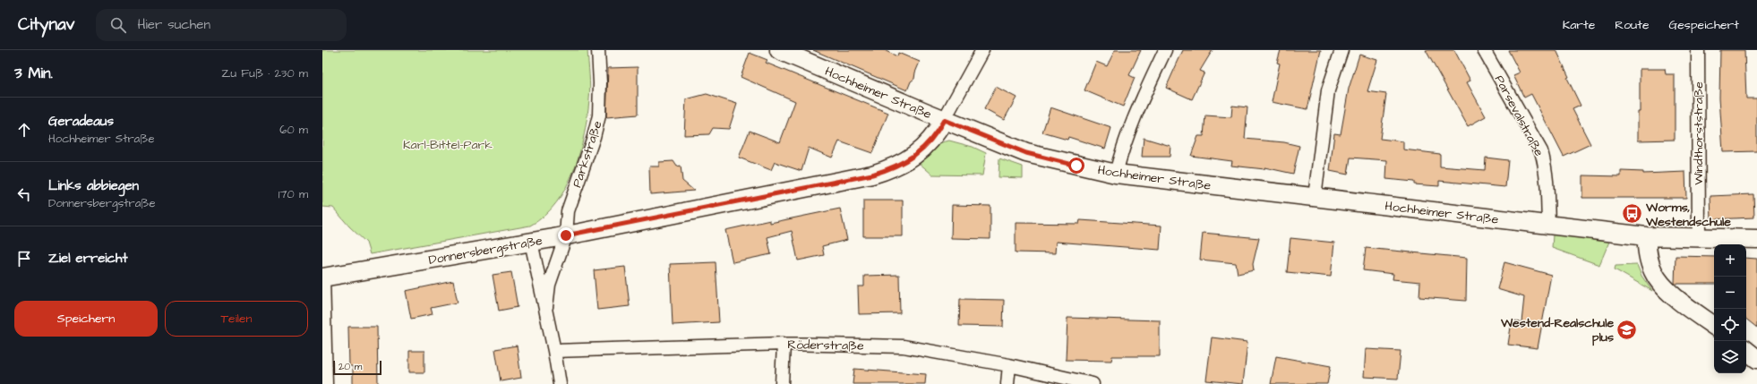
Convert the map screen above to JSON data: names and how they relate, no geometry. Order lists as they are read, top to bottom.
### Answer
{
  "streets": {
    "street": [
      "Hochheimer Straße",
      "Parsevalstraße",
      "Windthorststraße",
      "Parkstraße",
      "Donnersbergstraße",
      "Röderstraße"
    ]
  },
  "crossings": [
    ["Hochheimer Straße", "Parsevalstraße"],
    ["Hochheimer Straße", "Windthorststraße"],
    ["Hochheimer Straße", "Donnersbergstraße"],
    ["Parkstraße", "Donnersbergstraße"]
  ],
  "parks": ["Karl-Bittel-Park"],
  "places": {
    "bus stop": ["Worms, Westendschule"],
    "school or university": ["Westend-Realschule plus"]
  },
  "scale_bar": "20 m",
  "page": {
    "header": "Citynav",
    "search": "Hier suchen",
    "nav": ["Karte", "Route", "Gespeichert"],
    "heading": ["3 Min.", "Zu Fuß · 230 m"],
    "list": [
      ["Geradeaus", "Hochheimer Straße", "60 m"],
      ["Links abbiegen", "Donnersbergstraße", "170 m"],
      "Ziel erreicht"
    ],
    "map_buttons": ["+", "−"],
    "buttons": ["Speichern", "Teilen"],
    "scale": "20 m"
  }
}
